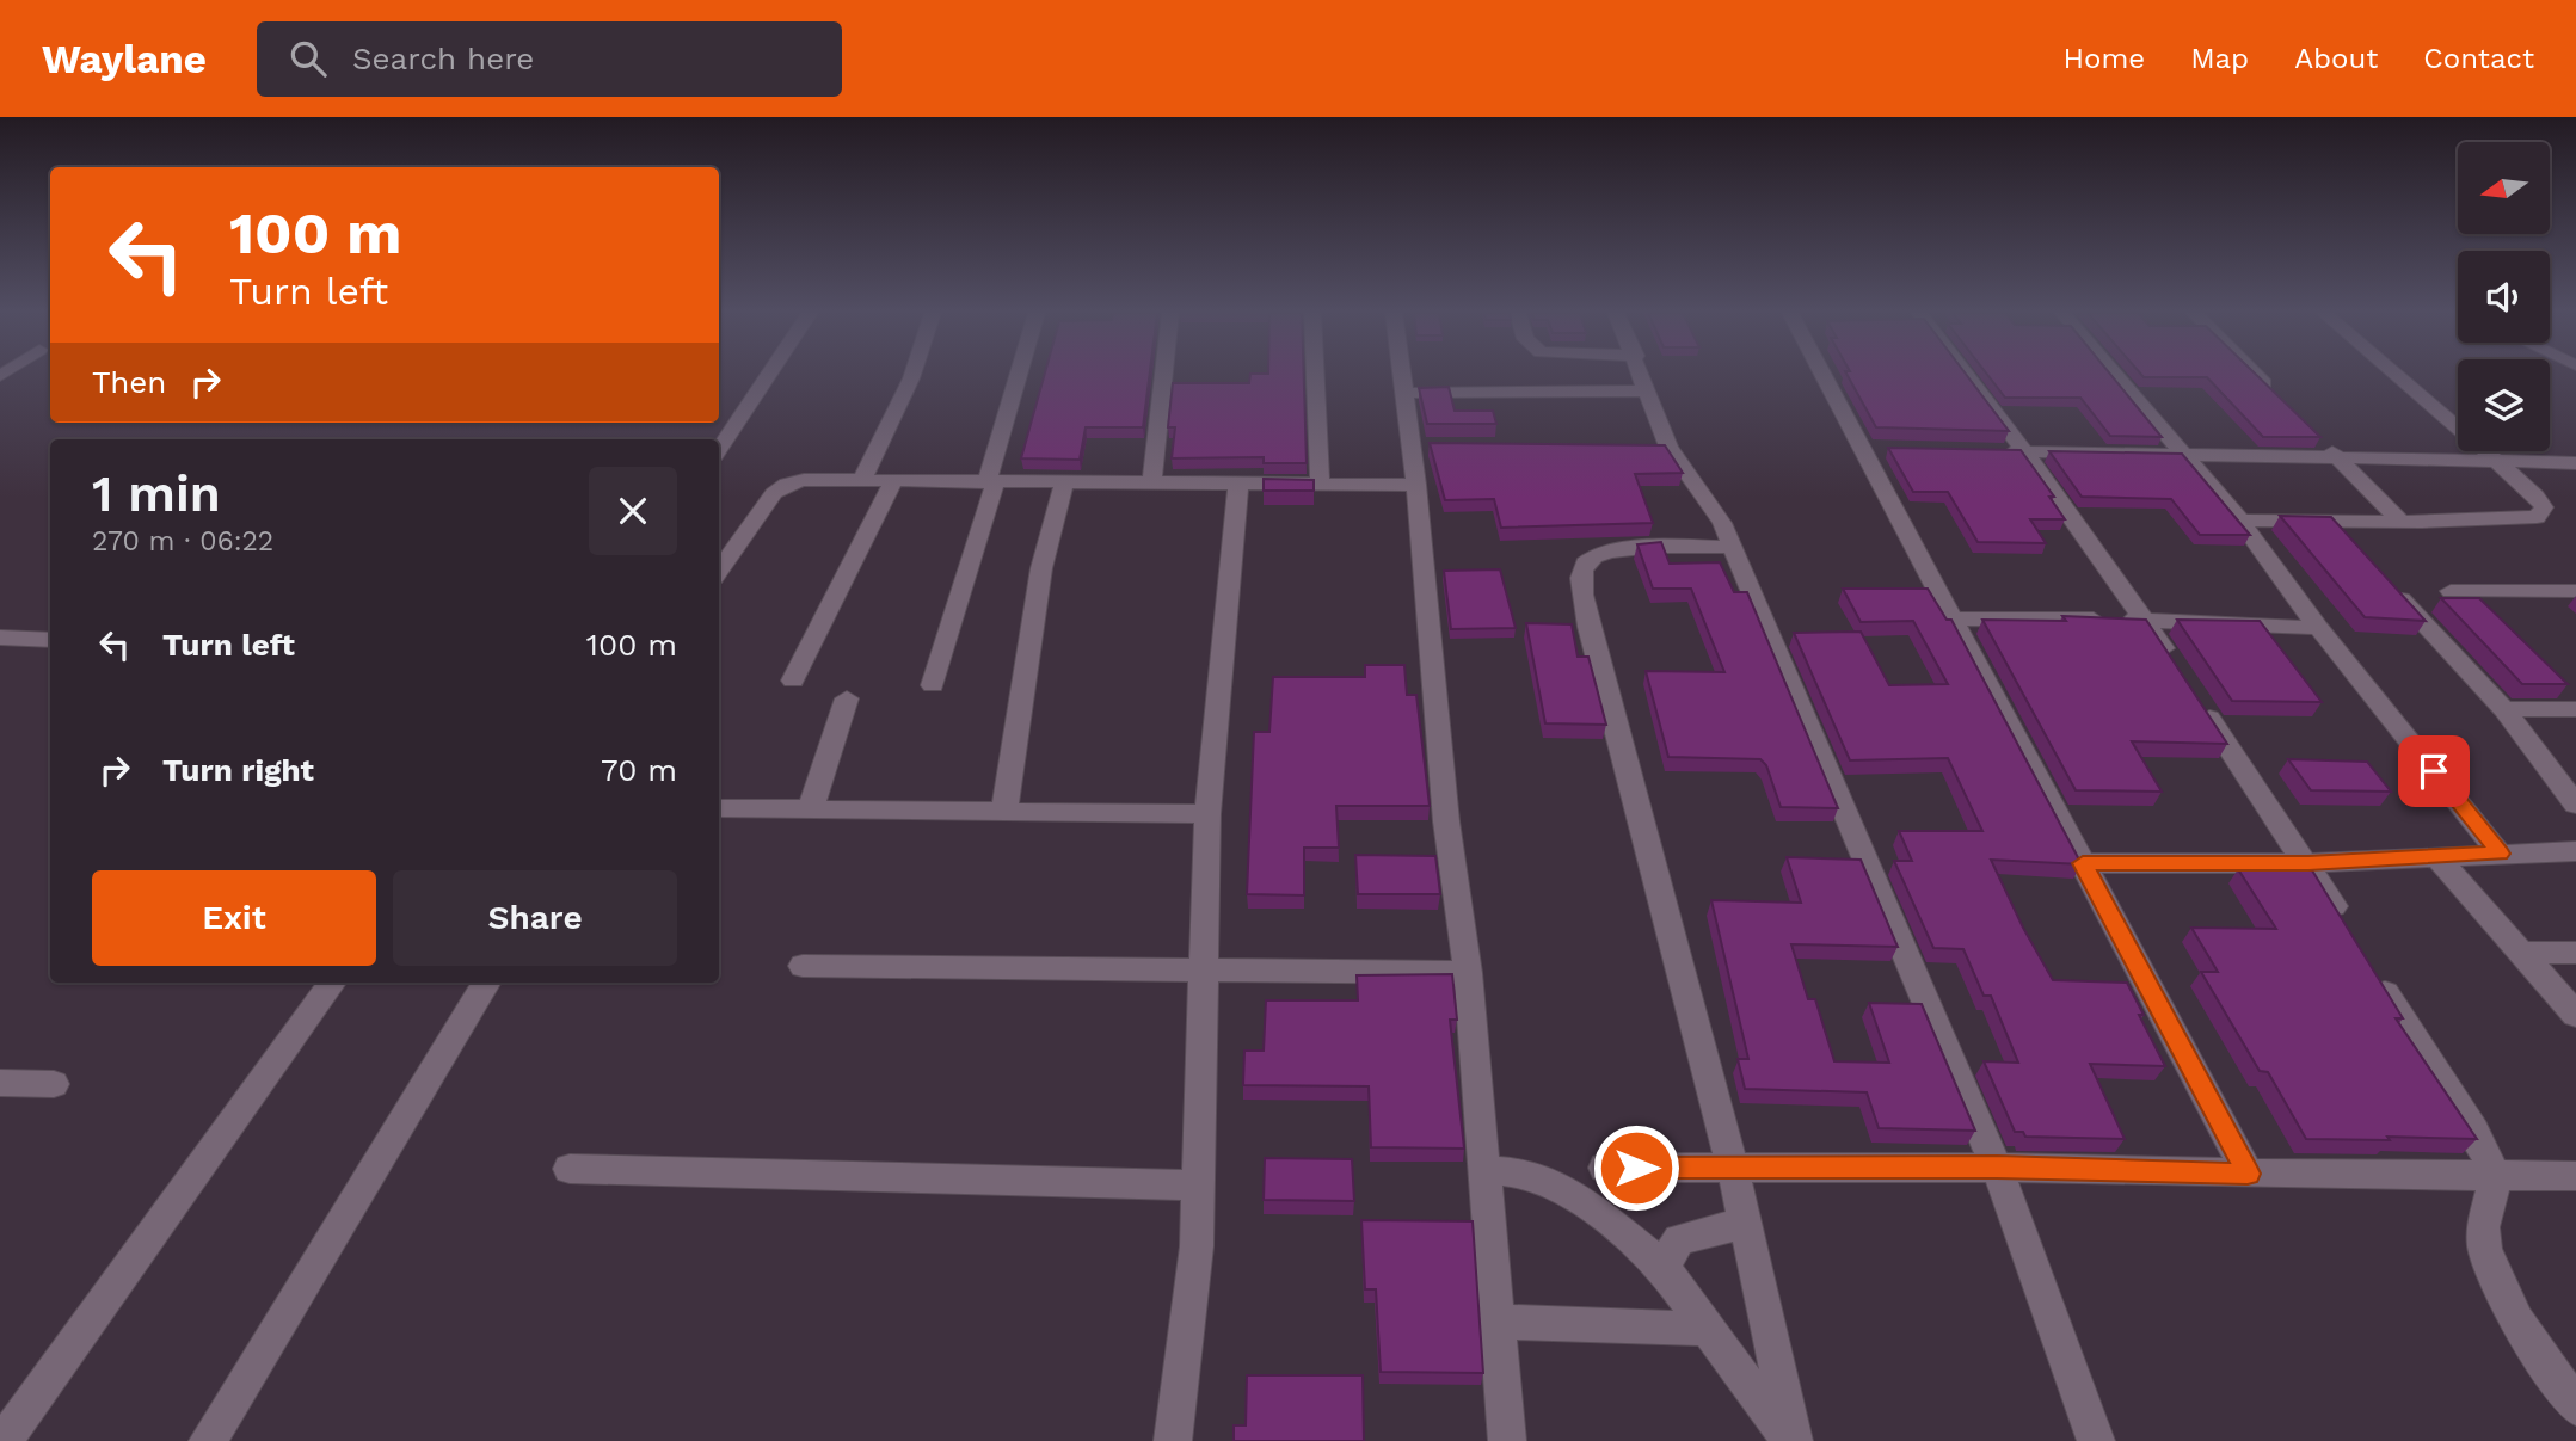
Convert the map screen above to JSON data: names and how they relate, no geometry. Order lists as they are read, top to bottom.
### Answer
{
  "north": "left",
  "page": {
    "header": "Waylane",
    "search": "Search here",
    "nav": [
      "Home",
      "Map",
      "About",
      "Contact"
    ],
    "turn": ["100 m", "Turn left"],
    "then": "Then",
    "heading": ["1 min", "270 m · 06:22"],
    "list": [
      {
        "name": "Turn left",
        "value": "100 m"
      },
      {
        "name": "Turn right",
        "value": "70 m"
      }
    ],
    "buttons": ["Exit", "Share"]
  }
}
